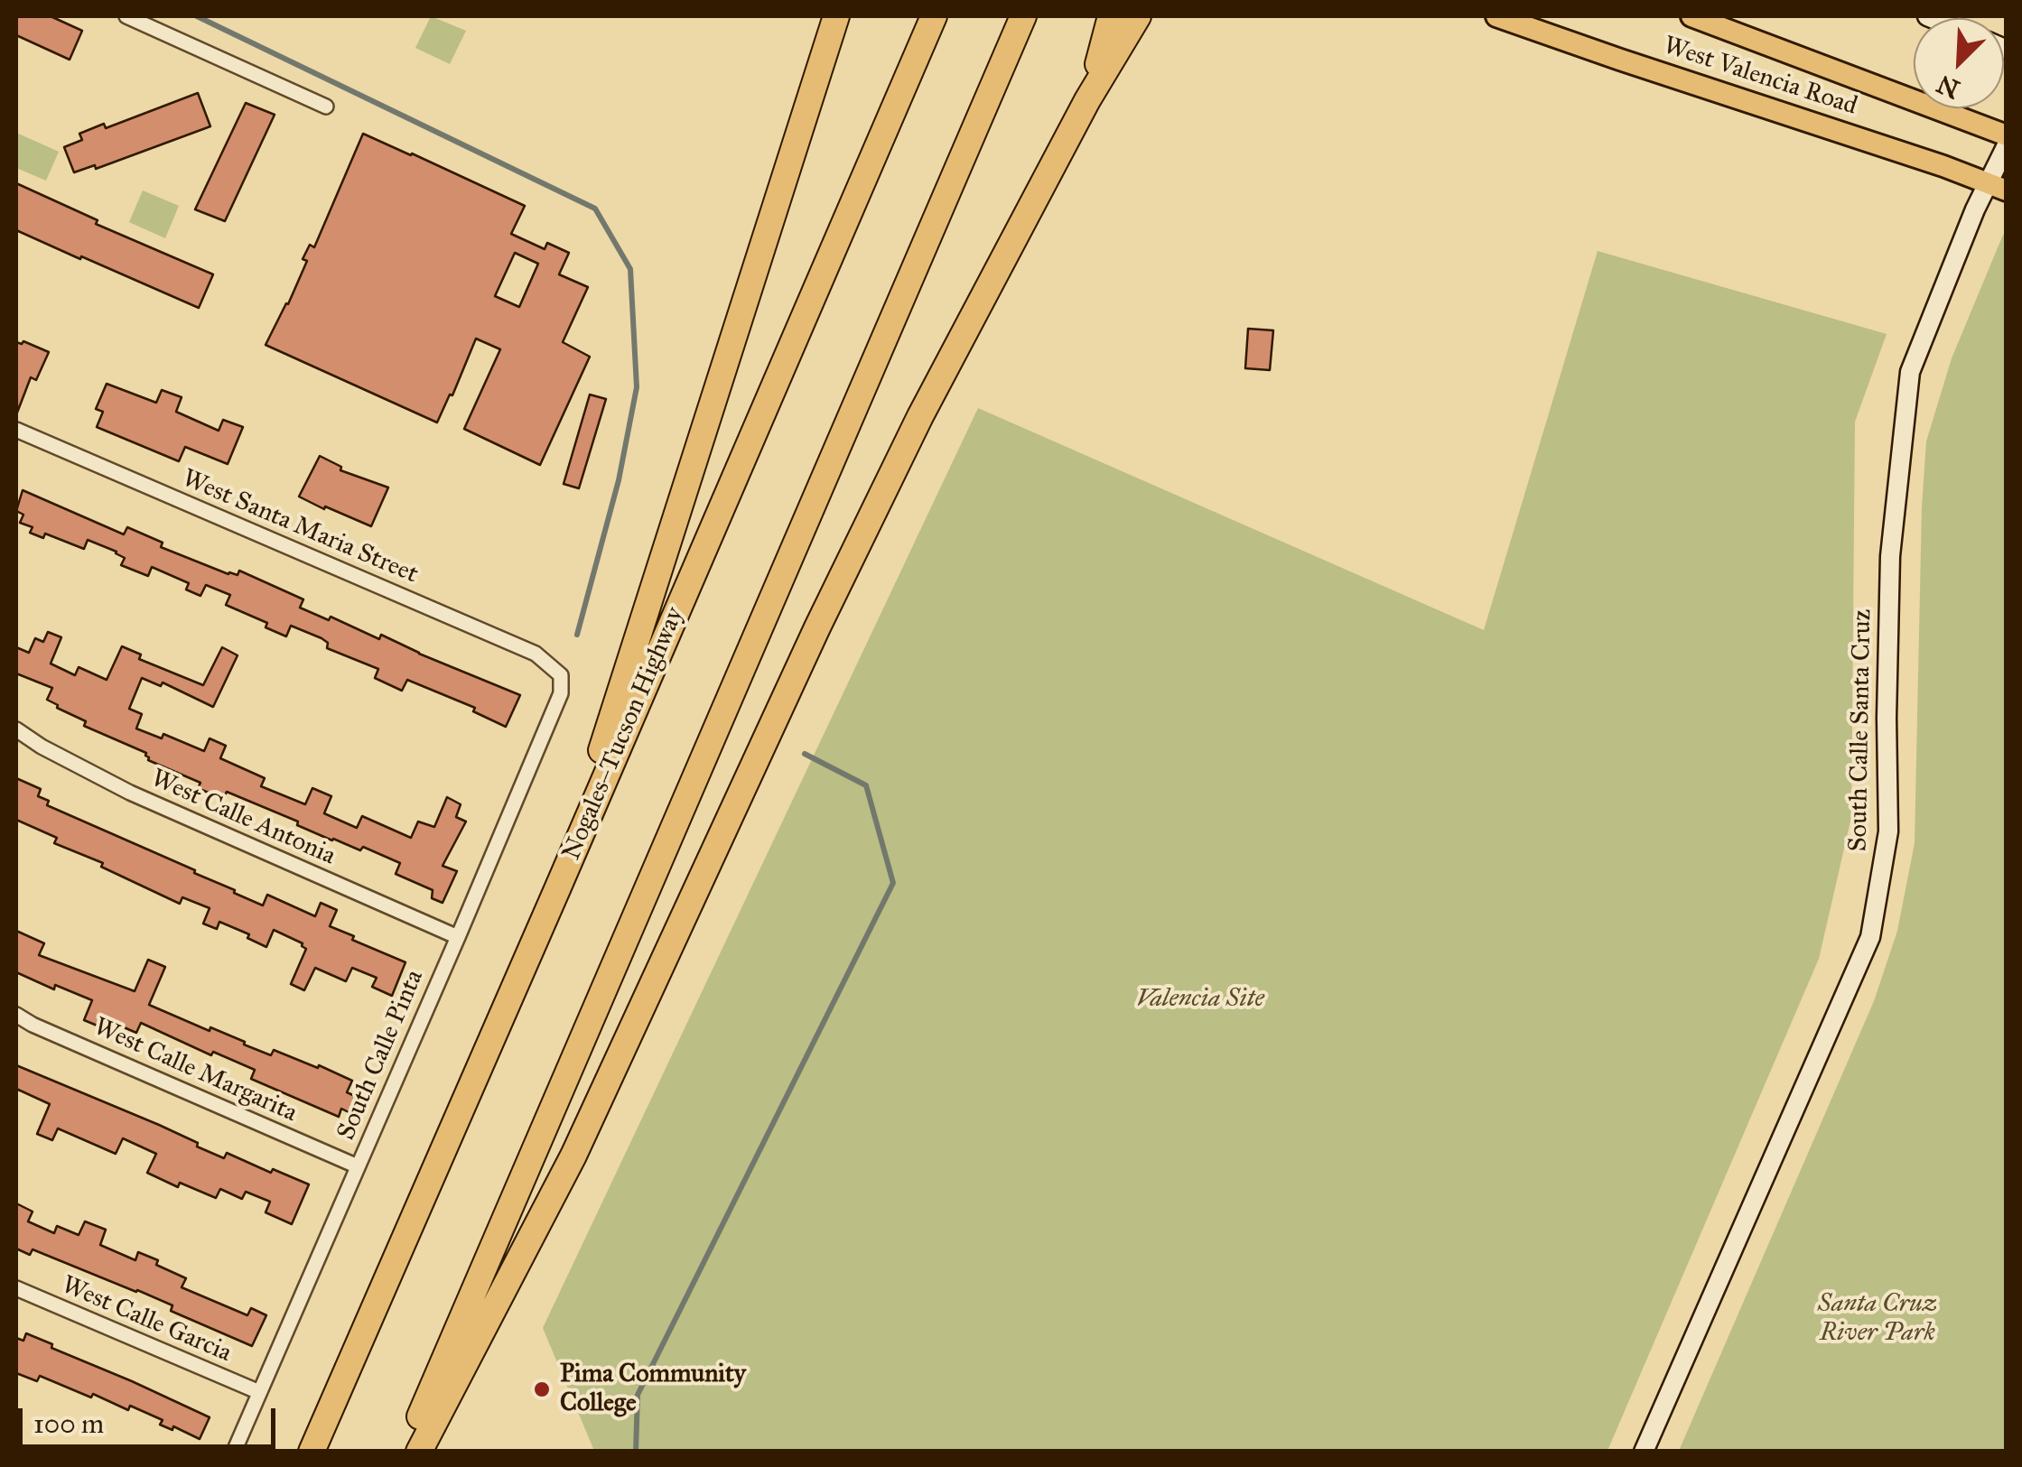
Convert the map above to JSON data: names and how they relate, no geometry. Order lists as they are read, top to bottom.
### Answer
{
  "streets": {
    "highway": ["Nogales–Tucson Highway"],
    "main road": ["West Valencia Road"],
    "street": [
      "West Santa Maria Street",
      "South Calle Santa Cruz",
      "West Calle Antonia",
      "South Calle Pinta",
      "West Calle Margarita",
      "West Calle Garcia"
    ]
  },
  "crossings": [
    ["West Valencia Road", "South Calle Santa Cruz"],
    ["West Santa Maria Street", "South Calle Pinta"],
    ["West Calle Antonia", "South Calle Pinta"],
    ["South Calle Pinta", "West Calle Margarita"],
    ["South Calle Pinta", "West Calle Garcia"]
  ],
  "parks": ["Valencia Site", "Santa Cruz River Park"],
  "places": ["Pima Community College"],
  "scale_bar": "100 m",
  "north": "bottom left"
}
